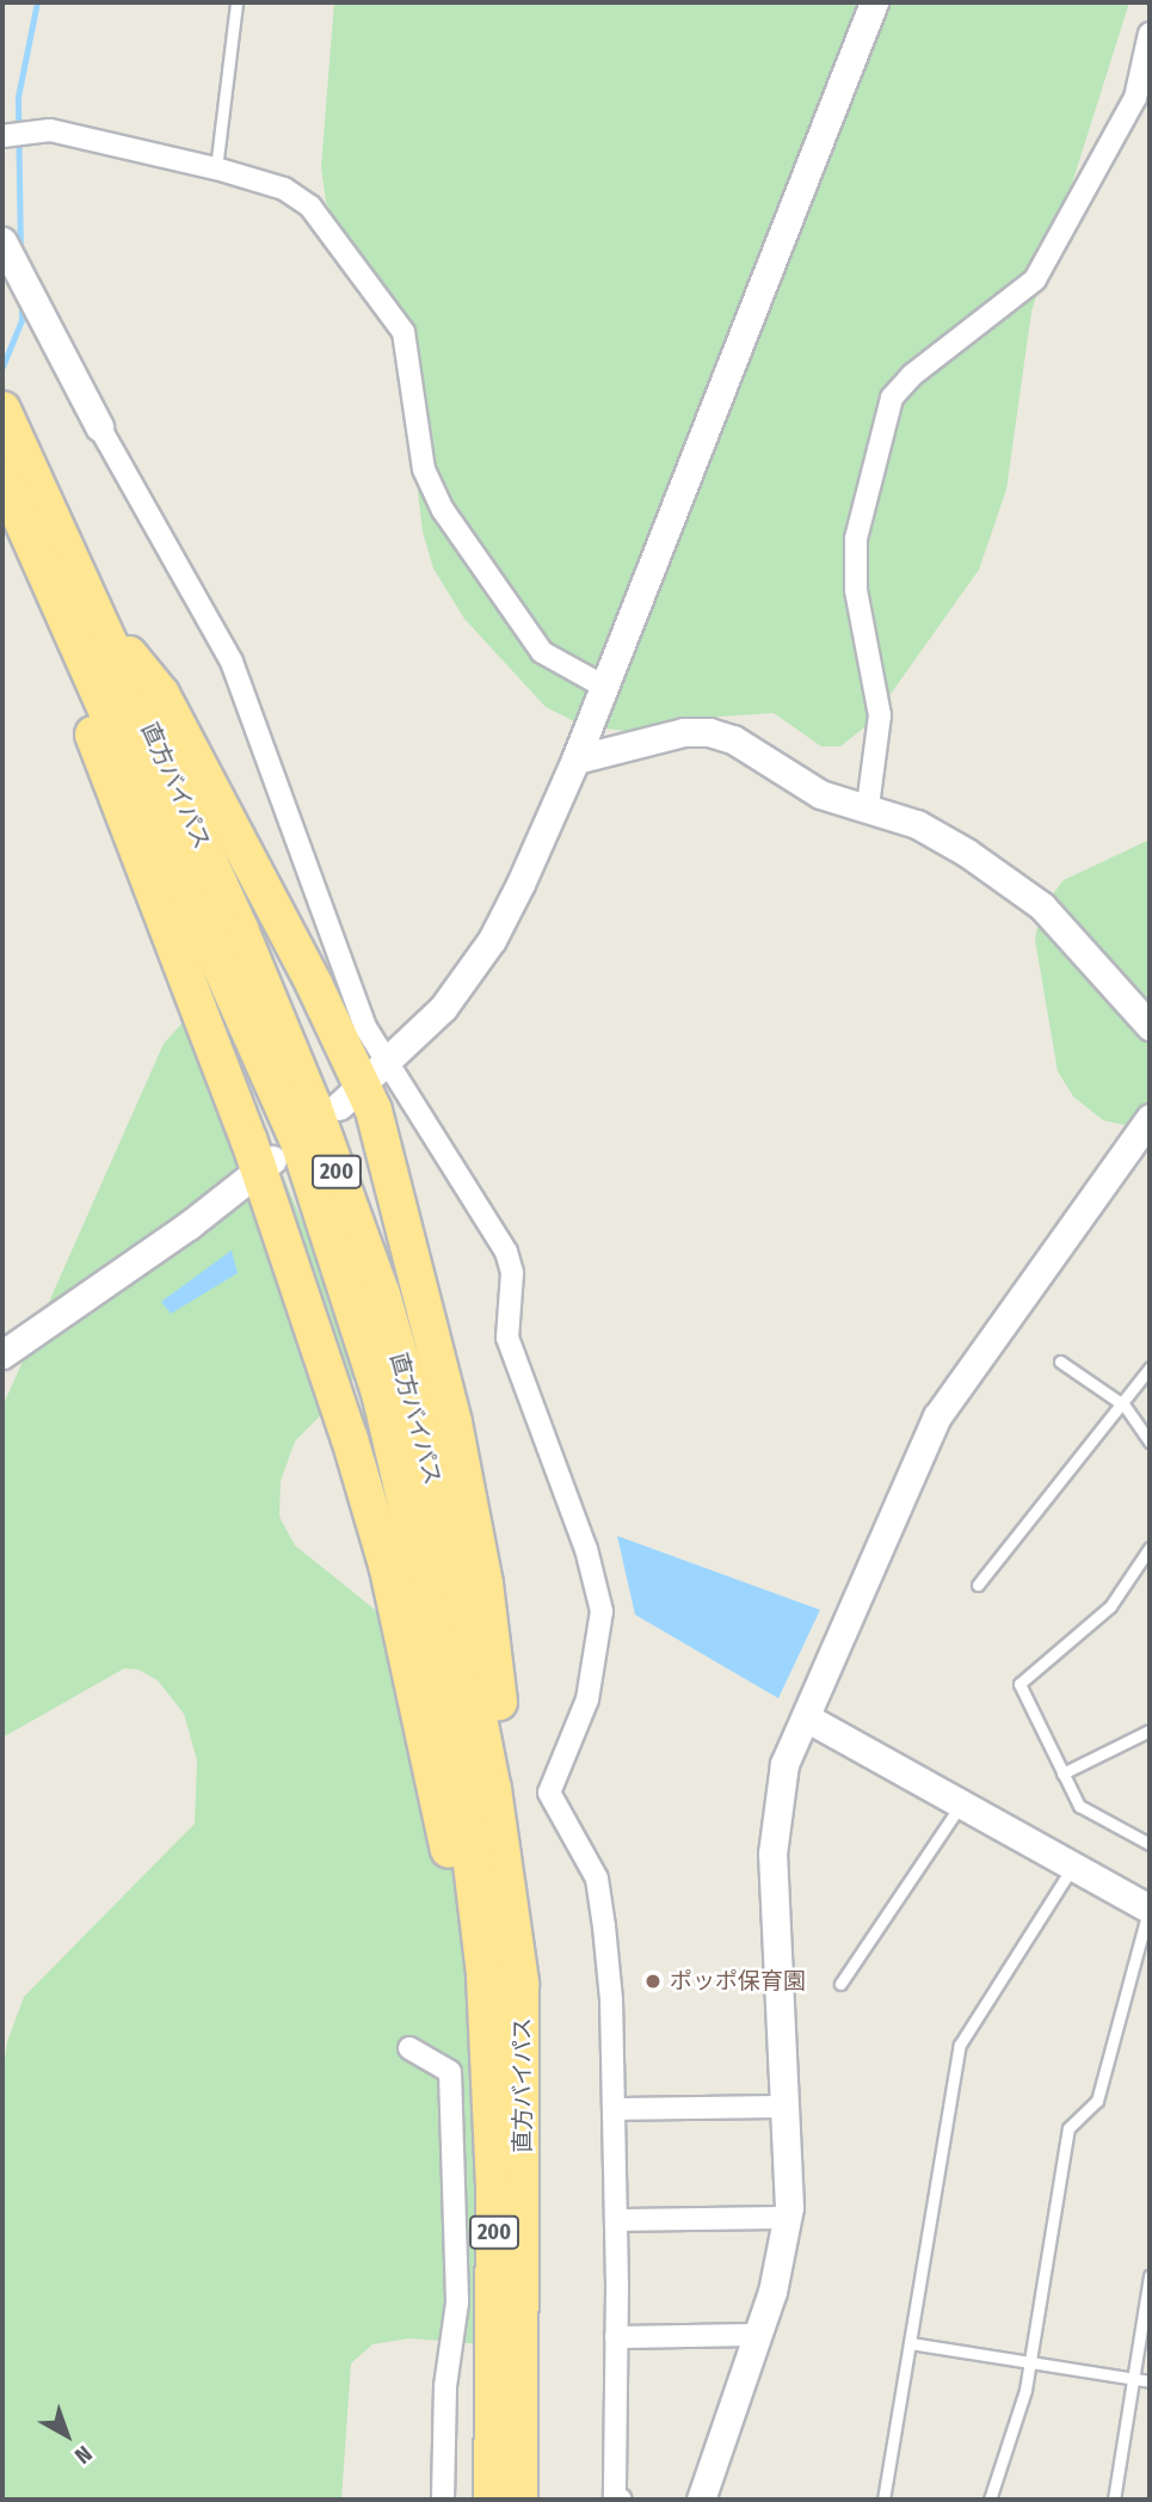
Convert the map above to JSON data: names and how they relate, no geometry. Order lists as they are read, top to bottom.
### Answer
{
  "streets": {
    "highway": ["直方バイパス", "200"]
  },
  "places": ["ポッポ保育園"],
  "north": "bottom right"
}
